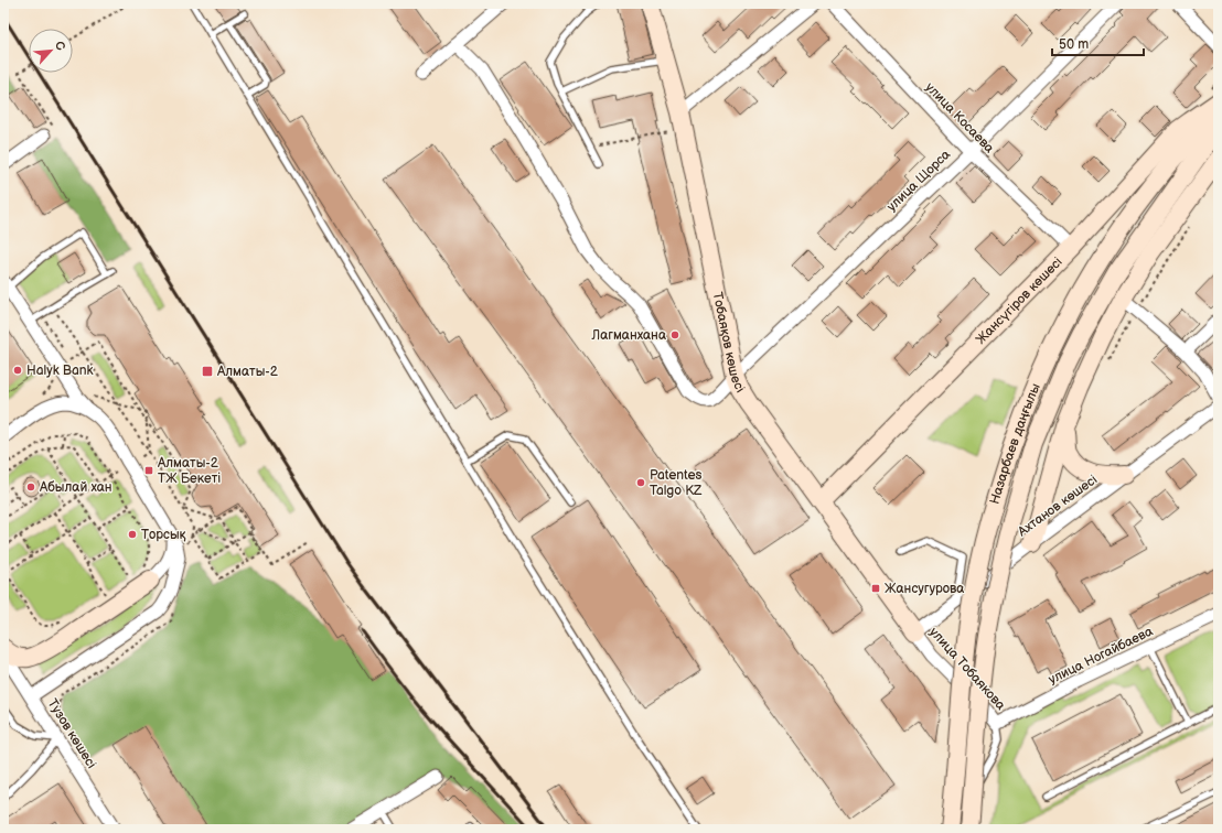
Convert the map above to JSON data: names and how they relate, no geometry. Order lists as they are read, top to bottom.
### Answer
{
  "streets": {
    "street": [
      "улица Косаева",
      "улица Щорса",
      "Жансүгіров көшесі",
      "Тобаяқов көшесі",
      "Назарбаев даңғылы",
      "Ахтанов көшесі",
      "улица Ногайбаева",
      "улица Тобаякова",
      "Тузов көшесі"
    ]
  },
  "crossings": [
    ["улица Косаева", "улица Щорса"],
    ["улица Косаева", "Жансүгіров көшесі"],
    ["улица Щорса", "Тобаяқов көшесі"],
    ["Жансүгіров көшесі", "Тобаяқов көшесі"],
    ["Тобаяқов көшесі", "Ахтанов көшесі"],
    ["Тобаяқов көшесі", "улица Тобаякова"],
    ["Ахтанов көшесі", "улица Тобаякова"],
    ["улица Ногайбаева", "улица Тобаякова"]
  ],
  "places": {
    "other": [
      "Лагманхана",
      "Halyk Bank",
      "Patentes Talgo KZ",
      "Абылай хан",
      "Торсық"
    ],
    "transit": ["Алматы-2", "Алматы-2 ТЖ Бекеті", "Жансугурова"]
  },
  "scale_bar": "50 m",
  "north": "top right"
}
